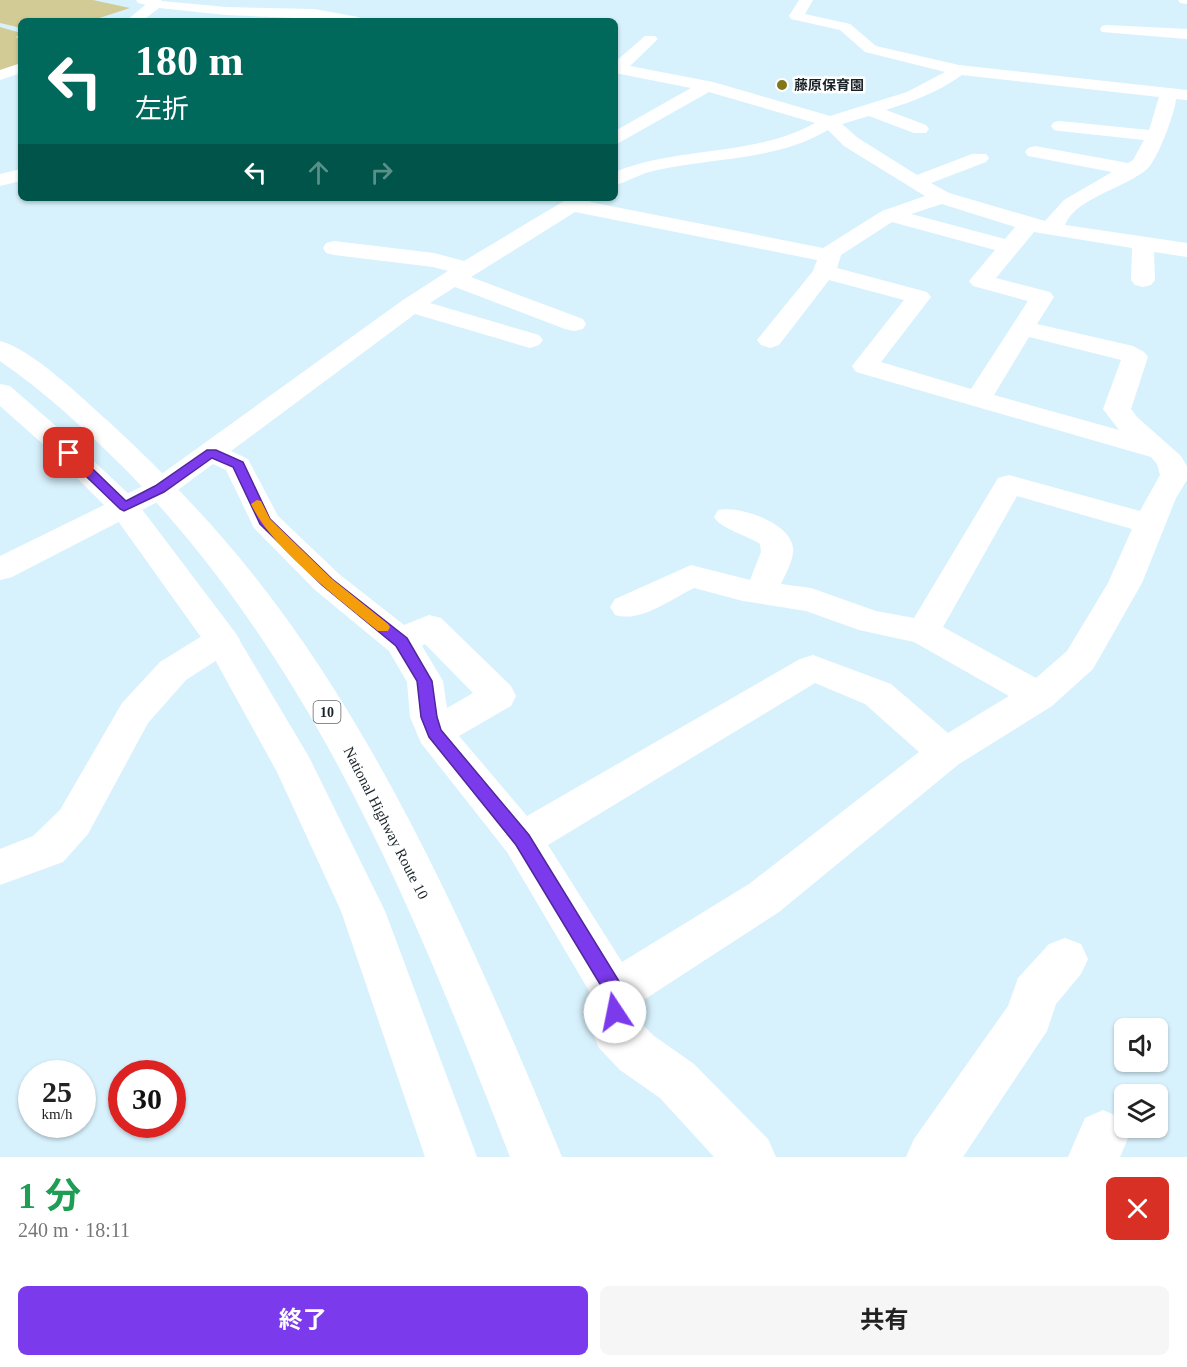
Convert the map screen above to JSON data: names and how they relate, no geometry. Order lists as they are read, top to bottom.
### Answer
{
  "streets": {
    "main road": ["10", "National Highway Route 10"]
  },
  "places": ["藤原保育園"],
  "page": {
    "turn": ["180 m", "左折"],
    "speed": "25 km/h",
    "limit": "30",
    "heading": ["1 分", "240 m · 18:11"],
    "buttons": ["終了", "共有"]
  }
}
